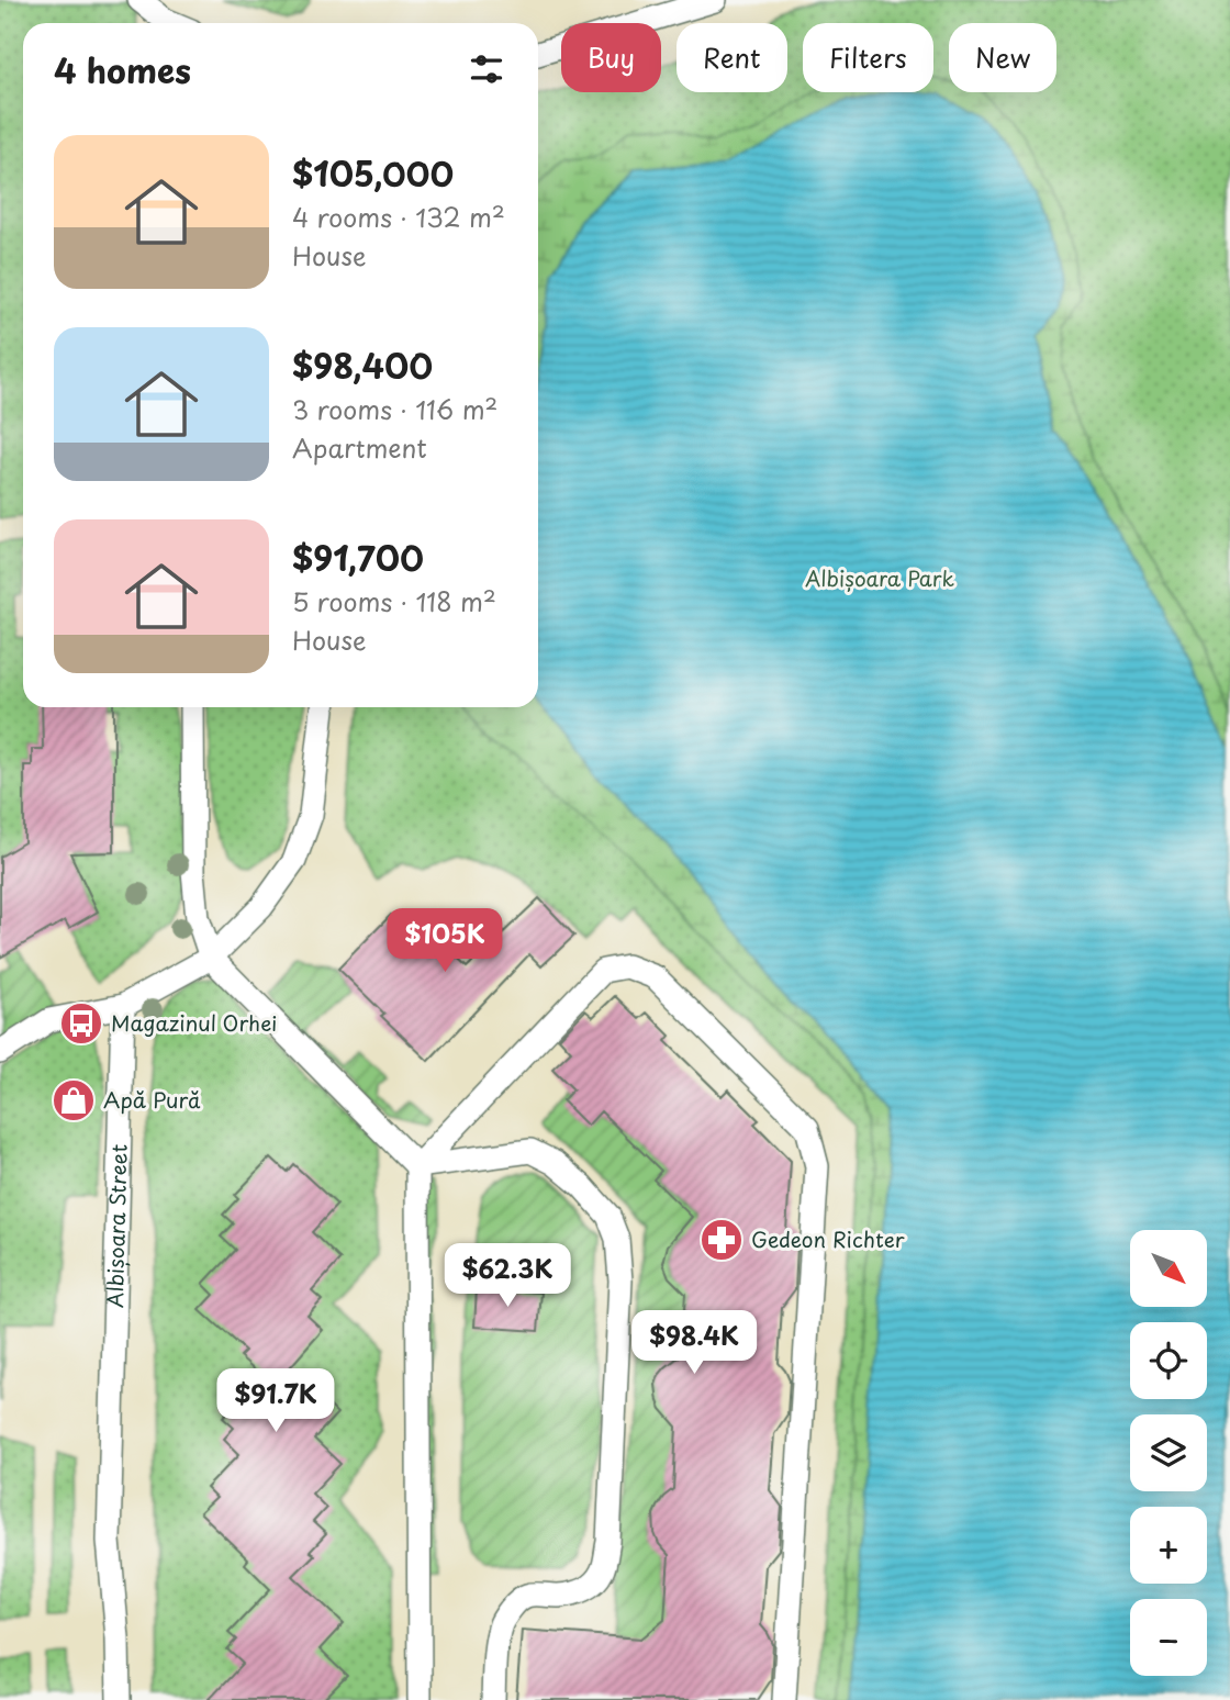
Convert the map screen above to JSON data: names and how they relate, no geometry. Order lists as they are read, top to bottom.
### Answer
{
  "streets": {
    "lane": ["Albișoara Street"]
  },
  "parks": ["Albișoara Park"],
  "places": {
    "bus stop": ["Magazinul Orhei"],
    "shop": ["Apă Pură"],
    "pharmacy": ["Gedeon Richter"]
  },
  "north": "bottom right",
  "page": {
    "chip": [
      "Buy",
      "Rent",
      "Filters",
      "New"
    ],
    "heading": "4 homes",
    "list": [
      {
        "name": "$105,000",
        "note": "4 rooms · 132 m² · House"
      },
      {
        "name": "$98,400",
        "note": "3 rooms · 116 m² · Apartment"
      },
      {
        "name": "$91,700",
        "note": "5 rooms · 118 m² · House"
      }
    ],
    "price": [
      "$105K",
      "$62.3K",
      "$98.4K",
      "$91.7K"
    ],
    "map_buttons": ["+", "−"]
  }
}
